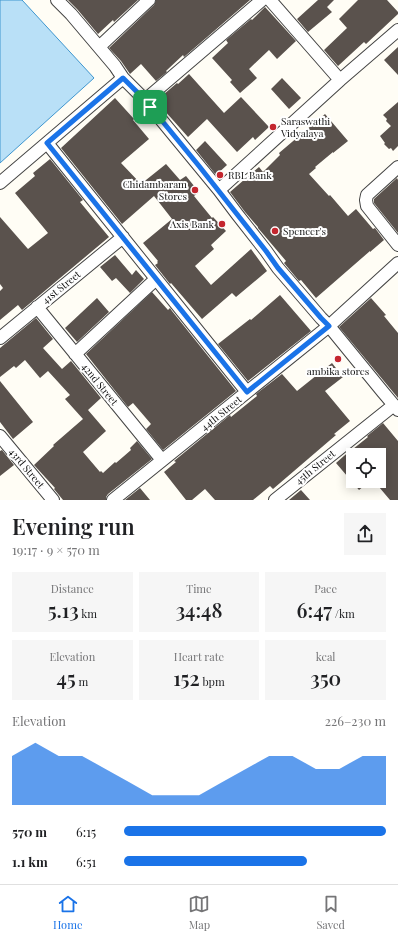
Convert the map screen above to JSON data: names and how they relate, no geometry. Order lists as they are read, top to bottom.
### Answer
{
  "streets": {
    "street": [
      "41st Street",
      "42nd Street",
      "44th Street",
      "45th Street",
      "43rd Street"
    ]
  },
  "crossings": [
    ["41st Street", "42nd Street"],
    ["42nd Street", "44th Street"]
  ],
  "places": [
    "Saraswathi Vidyalaya",
    "RBL Bank",
    "Chidambaram Stores",
    "Axis Bank",
    "Spencer's",
    "ambika stores"
  ],
  "page": {
    "heading": ["Evening run", "19:17 · 9 × 570 m"],
    "stats": [
      ["Distance", "5.13 km"],
      ["Time", "34:48"],
      ["Pace", "6:47 /km"],
      ["Elevation", "45 m"],
      ["Heart rate", "152 bpm"],
      ["kcal", "350"]
    ],
    "chart": ["Elevation", "226–230 m"],
    "list": [
      {
        "name": "570 m",
        "note": "6:15"
      },
      {
        "name": "1.1 km",
        "note": "6:51"
      }
    ],
    "tabs": ["Home", "Map", "Saved"]
  }
}
